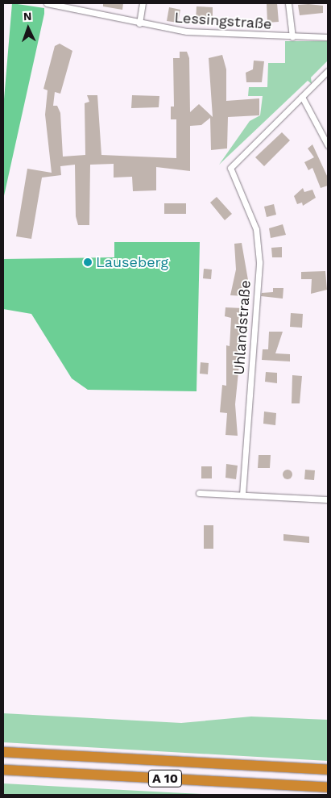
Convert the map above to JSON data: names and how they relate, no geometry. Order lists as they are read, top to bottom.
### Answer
{
  "streets": {
    "highway": ["A 10"],
    "street": ["Lessingstraße", "Uhlandstraße"]
  },
  "places": ["Lauseberg"],
  "north": "top"
}
